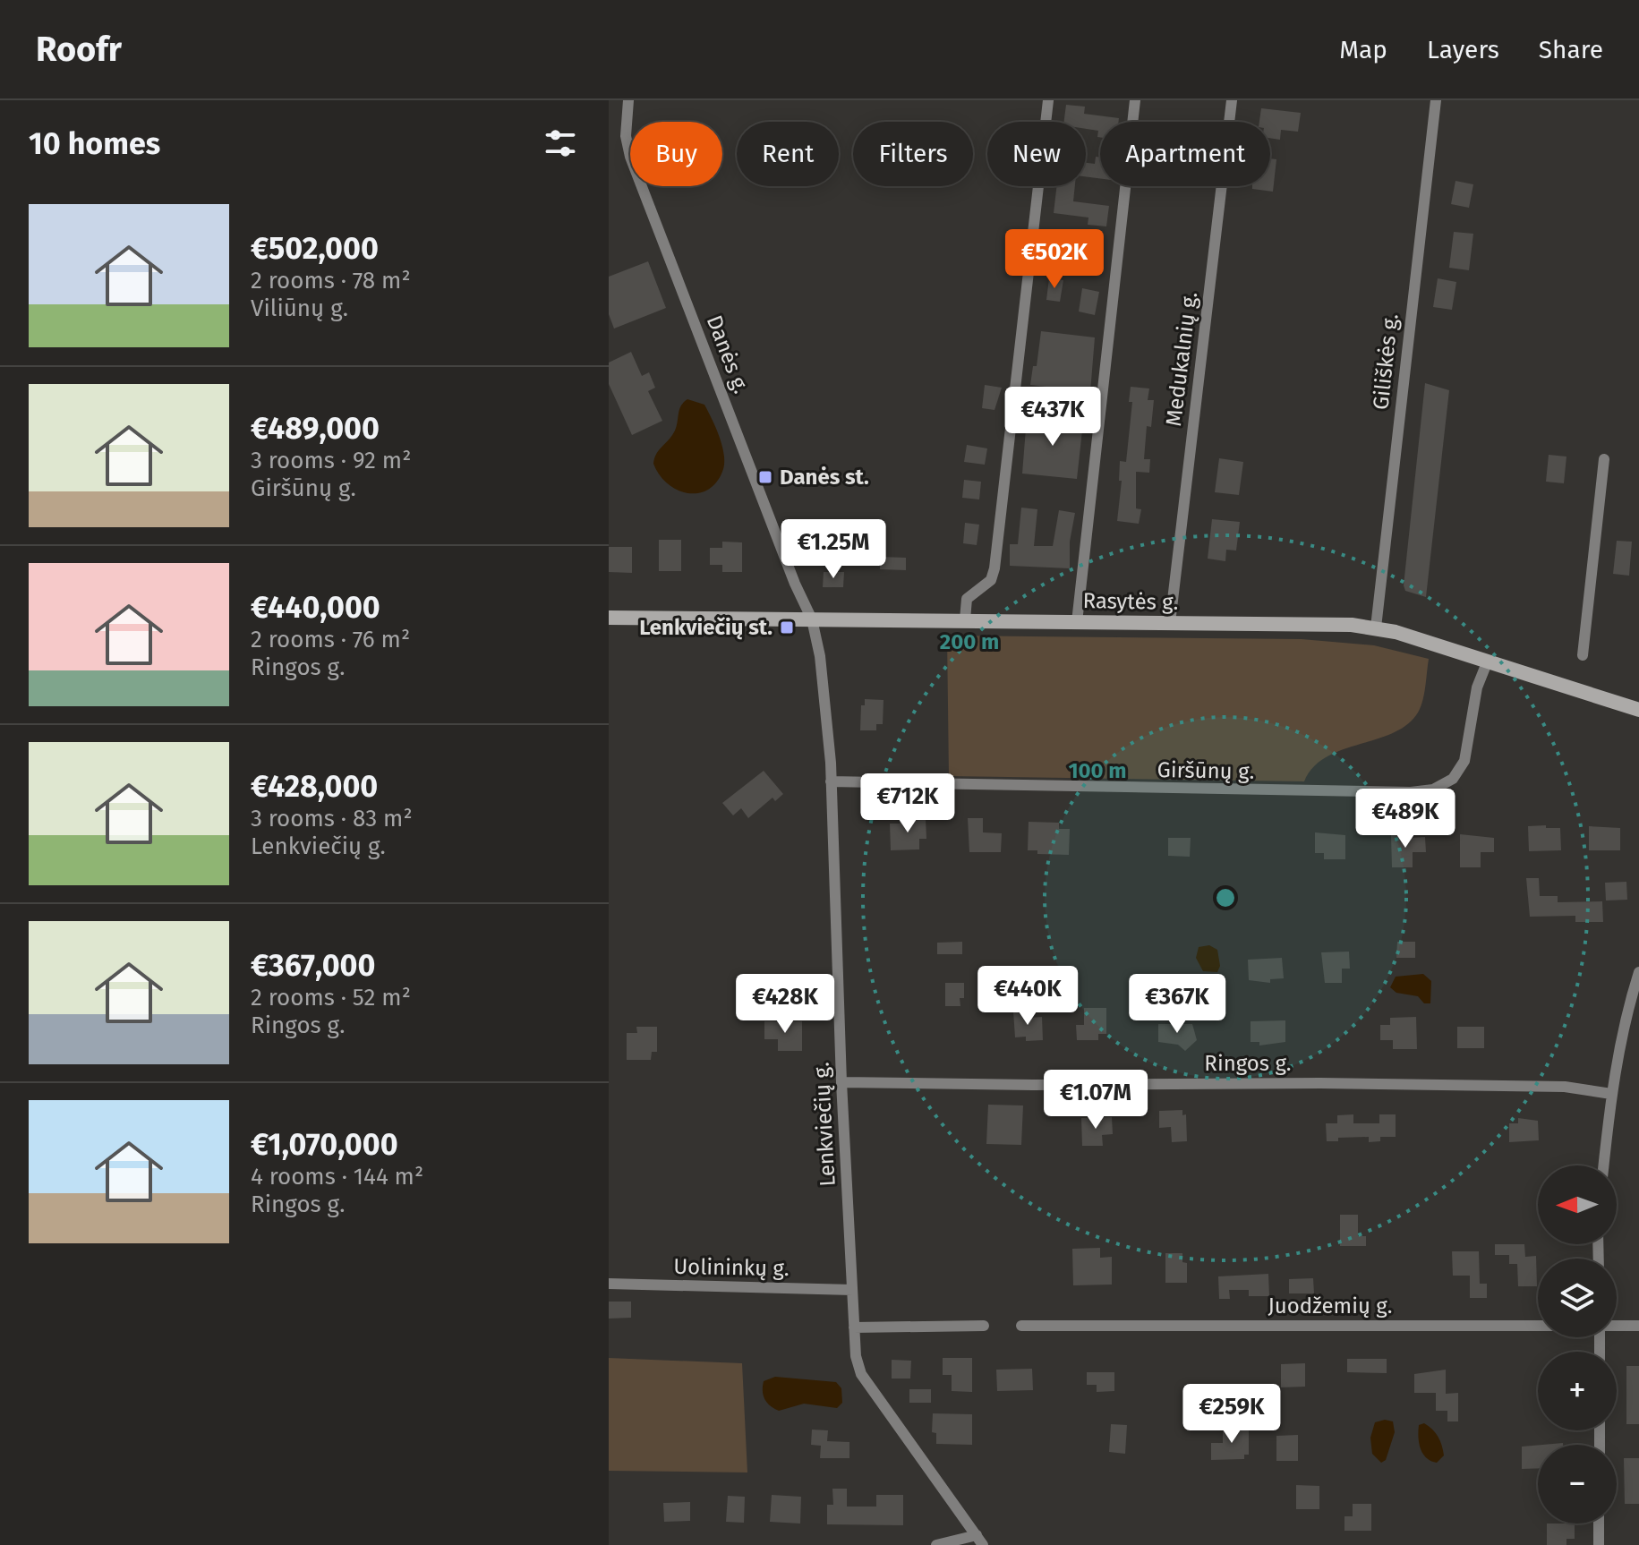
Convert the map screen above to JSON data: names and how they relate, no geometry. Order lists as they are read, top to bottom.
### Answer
{
  "streets": {
    "main road": ["Rasytės g."],
    "street": [
      "Danės g.",
      "Medukalnių g.",
      "Giliškės g.",
      "Giršūnų g.",
      "Ringos g.",
      "Lenkviečių g.",
      "Uolininkų g.",
      "Juodžemių g."
    ]
  },
  "crossings": [
    ["Danės g.", "Rasytės g."],
    ["Danės g.", "Lenkviečių g."],
    ["Medukalnių g.", "Rasytės g."],
    ["Giliškės g.", "Rasytės g."],
    ["Rasytės g.", "Giršūnų g."],
    ["Rasytės g.", "Lenkviečių g."],
    ["Giršūnų g.", "Lenkviečių g."],
    ["Ringos g.", "Lenkviečių g."],
    ["Lenkviečių g.", "Uolininkų g."]
  ],
  "places": {
    "transit": ["Danės st.", "Lenkviečių st."]
  },
  "north": "left",
  "page": {
    "header": "Roofr",
    "nav": ["Map", "Layers", "Share"],
    "heading": "10 homes",
    "chip": [
      "Buy",
      "Rent",
      "Filters",
      "New",
      "Apartment"
    ],
    "list": [
      {
        "name": "€502,000",
        "note": "2 rooms · 78 m² · Viliūnų g."
      },
      {
        "name": "€489,000",
        "note": "3 rooms · 92 m² · Giršūnų g."
      },
      {
        "name": "€440,000",
        "note": "2 rooms · 76 m² · Ringos g."
      },
      {
        "name": "€428,000",
        "note": "3 rooms · 83 m² · Lenkviečių g."
      },
      {
        "name": "€367,000",
        "note": "2 rooms · 52 m² · Ringos g."
      },
      {
        "name": "€1,070,000",
        "note": "4 rooms · 144 m² · Ringos g."
      }
    ],
    "price": [
      "€502K",
      "€437K",
      "€1.25M",
      "€712K",
      "€489K",
      "€440K",
      "€428K",
      "€367K",
      "€1.07M",
      "€259K"
    ],
    "map_buttons": ["+", "−"]
  },
  "rings": ["200 m", "100 m"]
}
